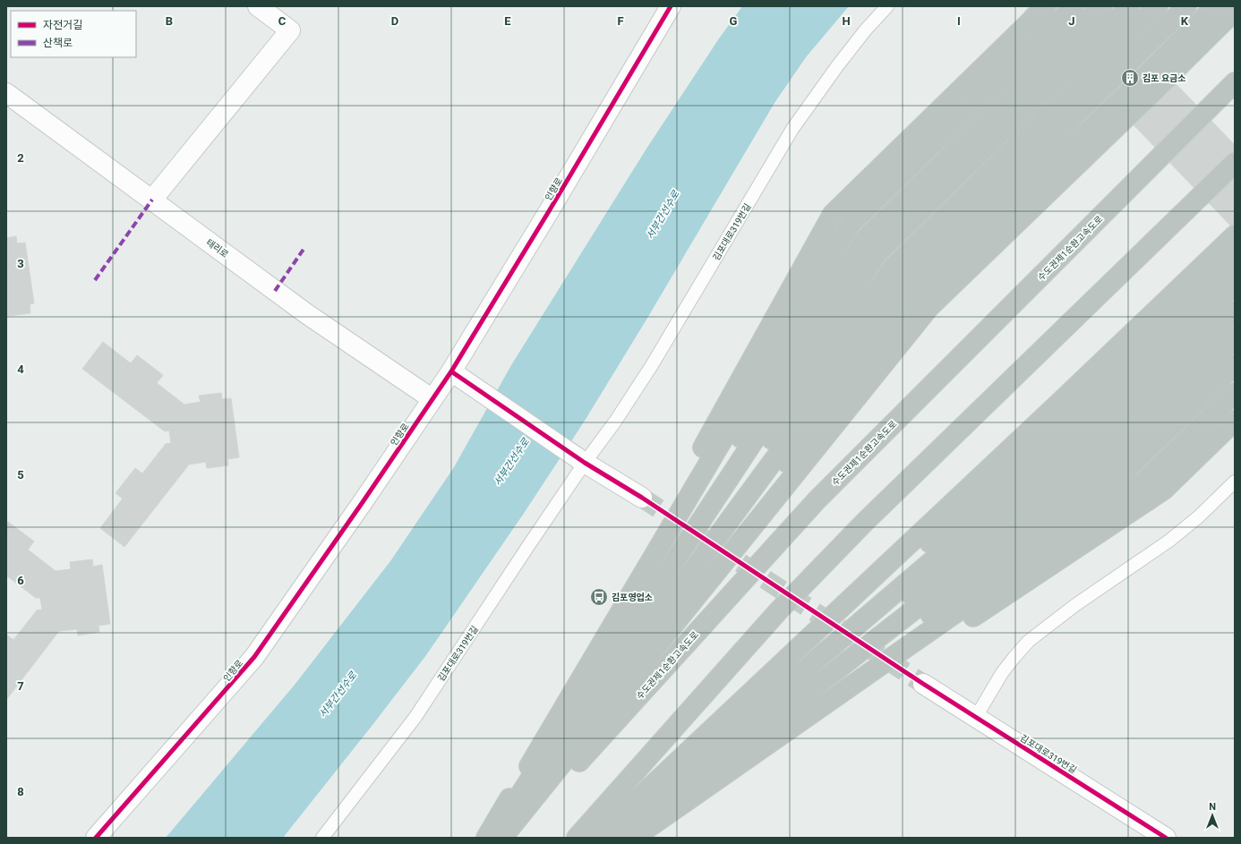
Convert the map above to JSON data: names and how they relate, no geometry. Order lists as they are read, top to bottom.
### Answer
{
  "streets": {
    "highway": ["수도권제1순환고속도로"],
    "street": ["인향로", "김포대로319번길", "태리로"]
  },
  "crossings": [
    ["인향로", "태리로"]
  ],
  "water": ["서부간선수로"],
  "places": {
    "building": ["김포 요금소"],
    "bus stop": ["김포영업소"]
  },
  "legend": ["자전거길", "산책로"],
  "north": "top",
  "grid": {
    "columns": [
      "B",
      "C",
      "D",
      "E",
      "F",
      "G",
      "H",
      "I",
      "J",
      "K"
    ],
    "rows": [
      "2",
      "3",
      "4",
      "5",
      "6",
      "7",
      "8"
    ]
  }
}
